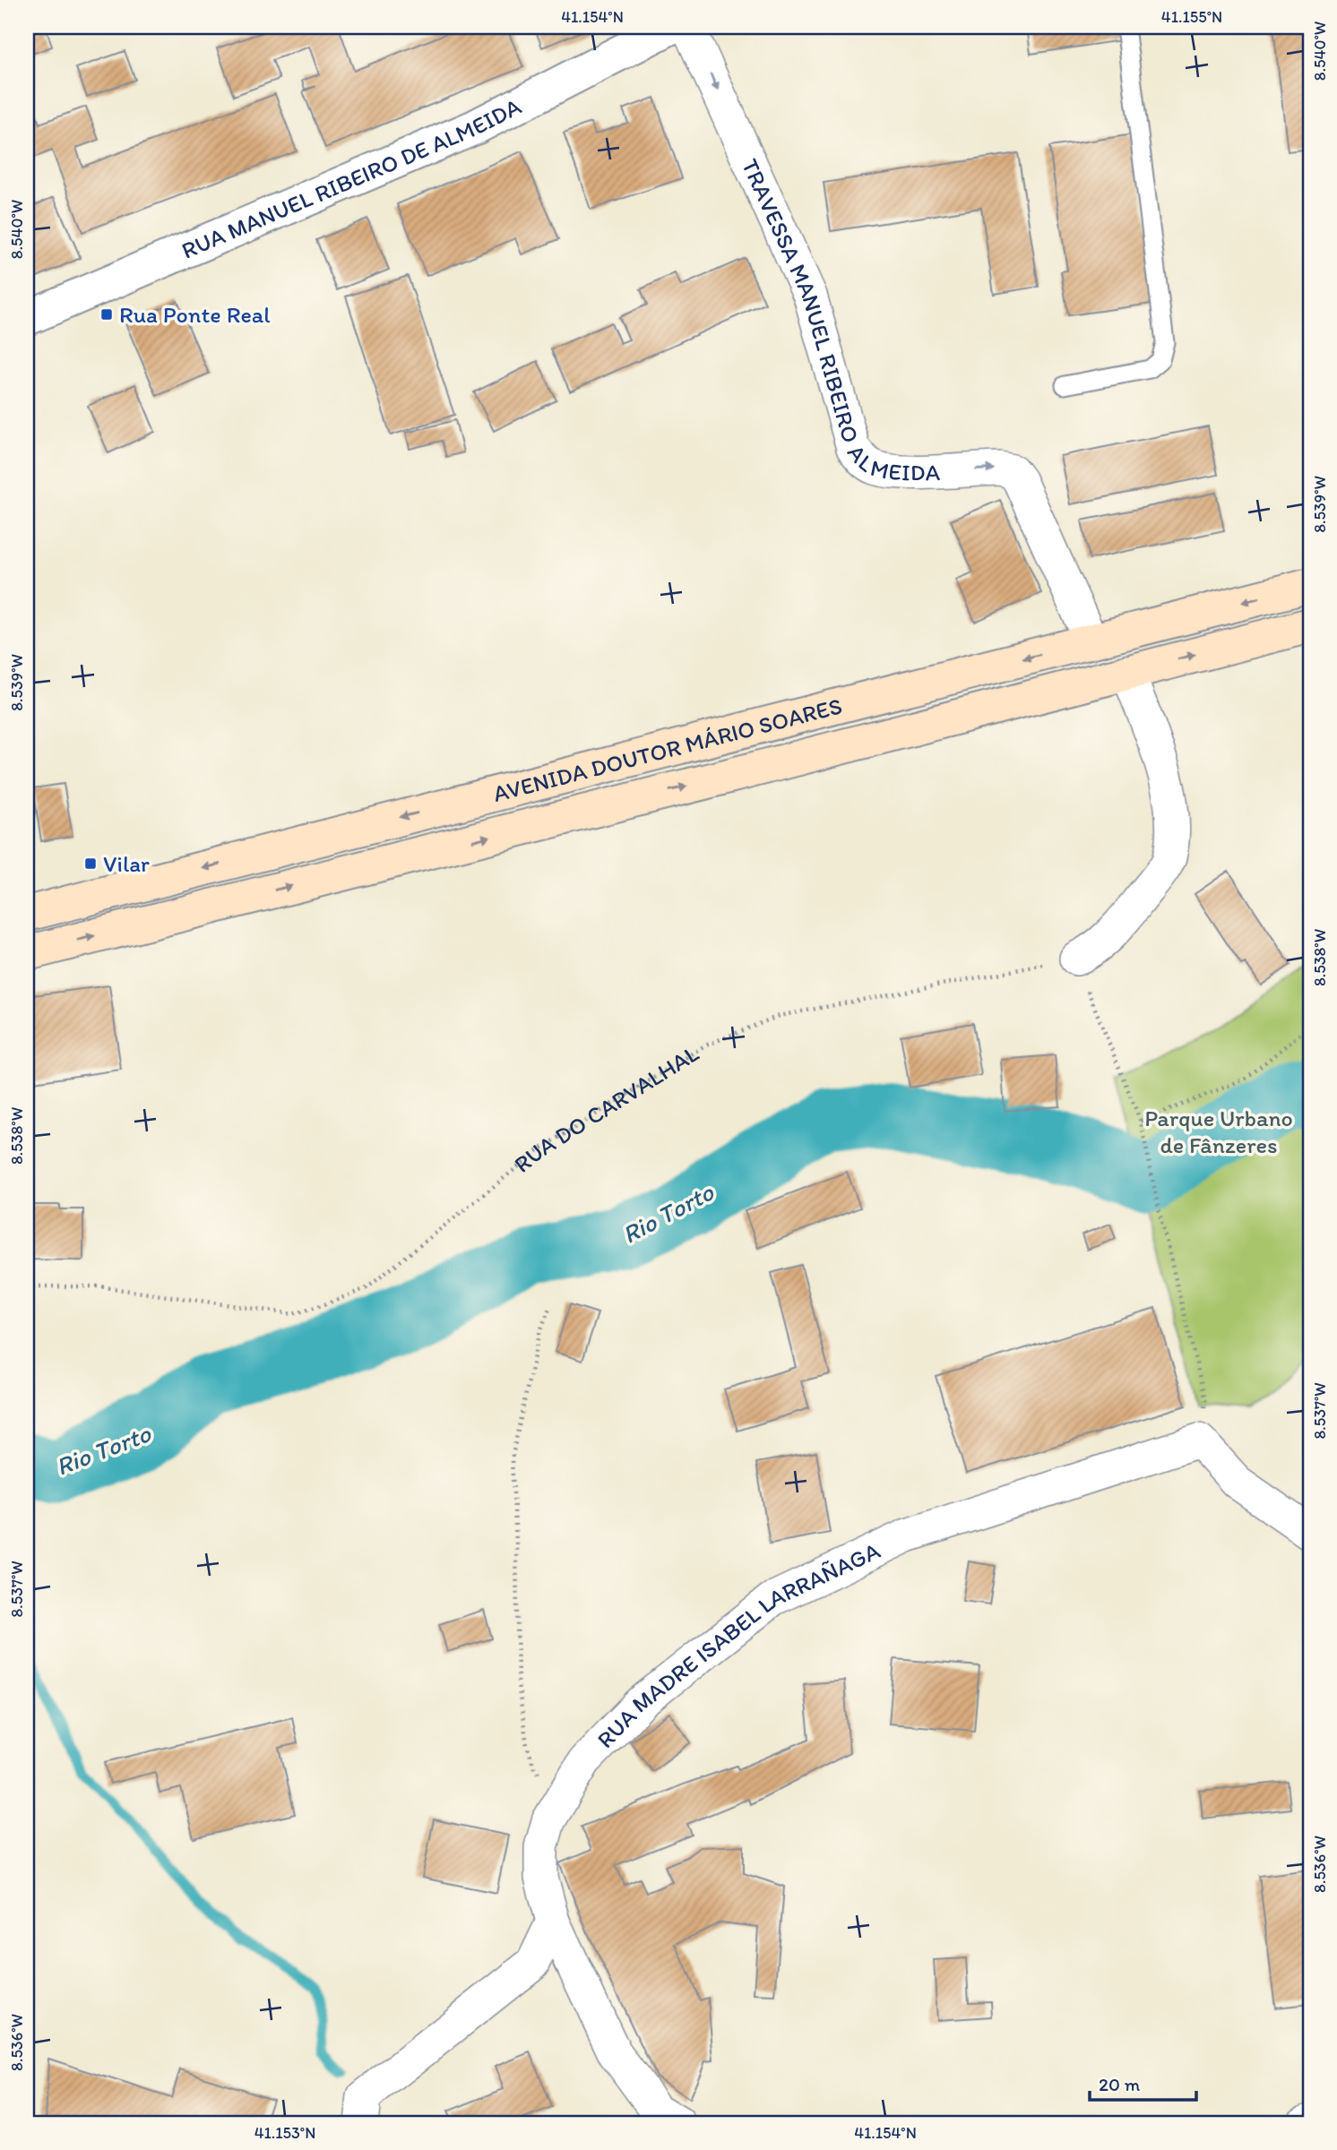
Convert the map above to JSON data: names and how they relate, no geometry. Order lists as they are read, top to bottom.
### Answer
{
  "streets": {
    "main road": ["AVENIDA DOUTOR MÁRIO SOARES"],
    "street": ["RUA MANUEL RIBEIRO DE ALMEIDA", "TRAVESSA MANUEL RIBEIRO ALMEIDA", "RUA MADRE ISABEL LARRAÑAGA"],
    "path": ["RUA DO CARVALHAL"]
  },
  "crossings": [
    ["TRAVESSA MANUEL RIBEIRO ALMEIDA", "AVENIDA DOUTOR MÁRIO SOARES"]
  ],
  "one_way": ["TRAVESSA MANUEL RIBEIRO ALMEIDA"],
  "water": ["Rio Torto"],
  "parks": ["Parque Urbano de Fânzeres"],
  "places": {
    "transit": ["Rua Ponte Real", "Vilar"]
  },
  "scale_bar": "20 m",
  "coordinates": [
    "41.154°N",
    "41.155°N",
    "8.540°W",
    "8.539°W",
    "8.538°W",
    "8.537°W",
    "8.536°W",
    "41.153°N"
  ]
}
